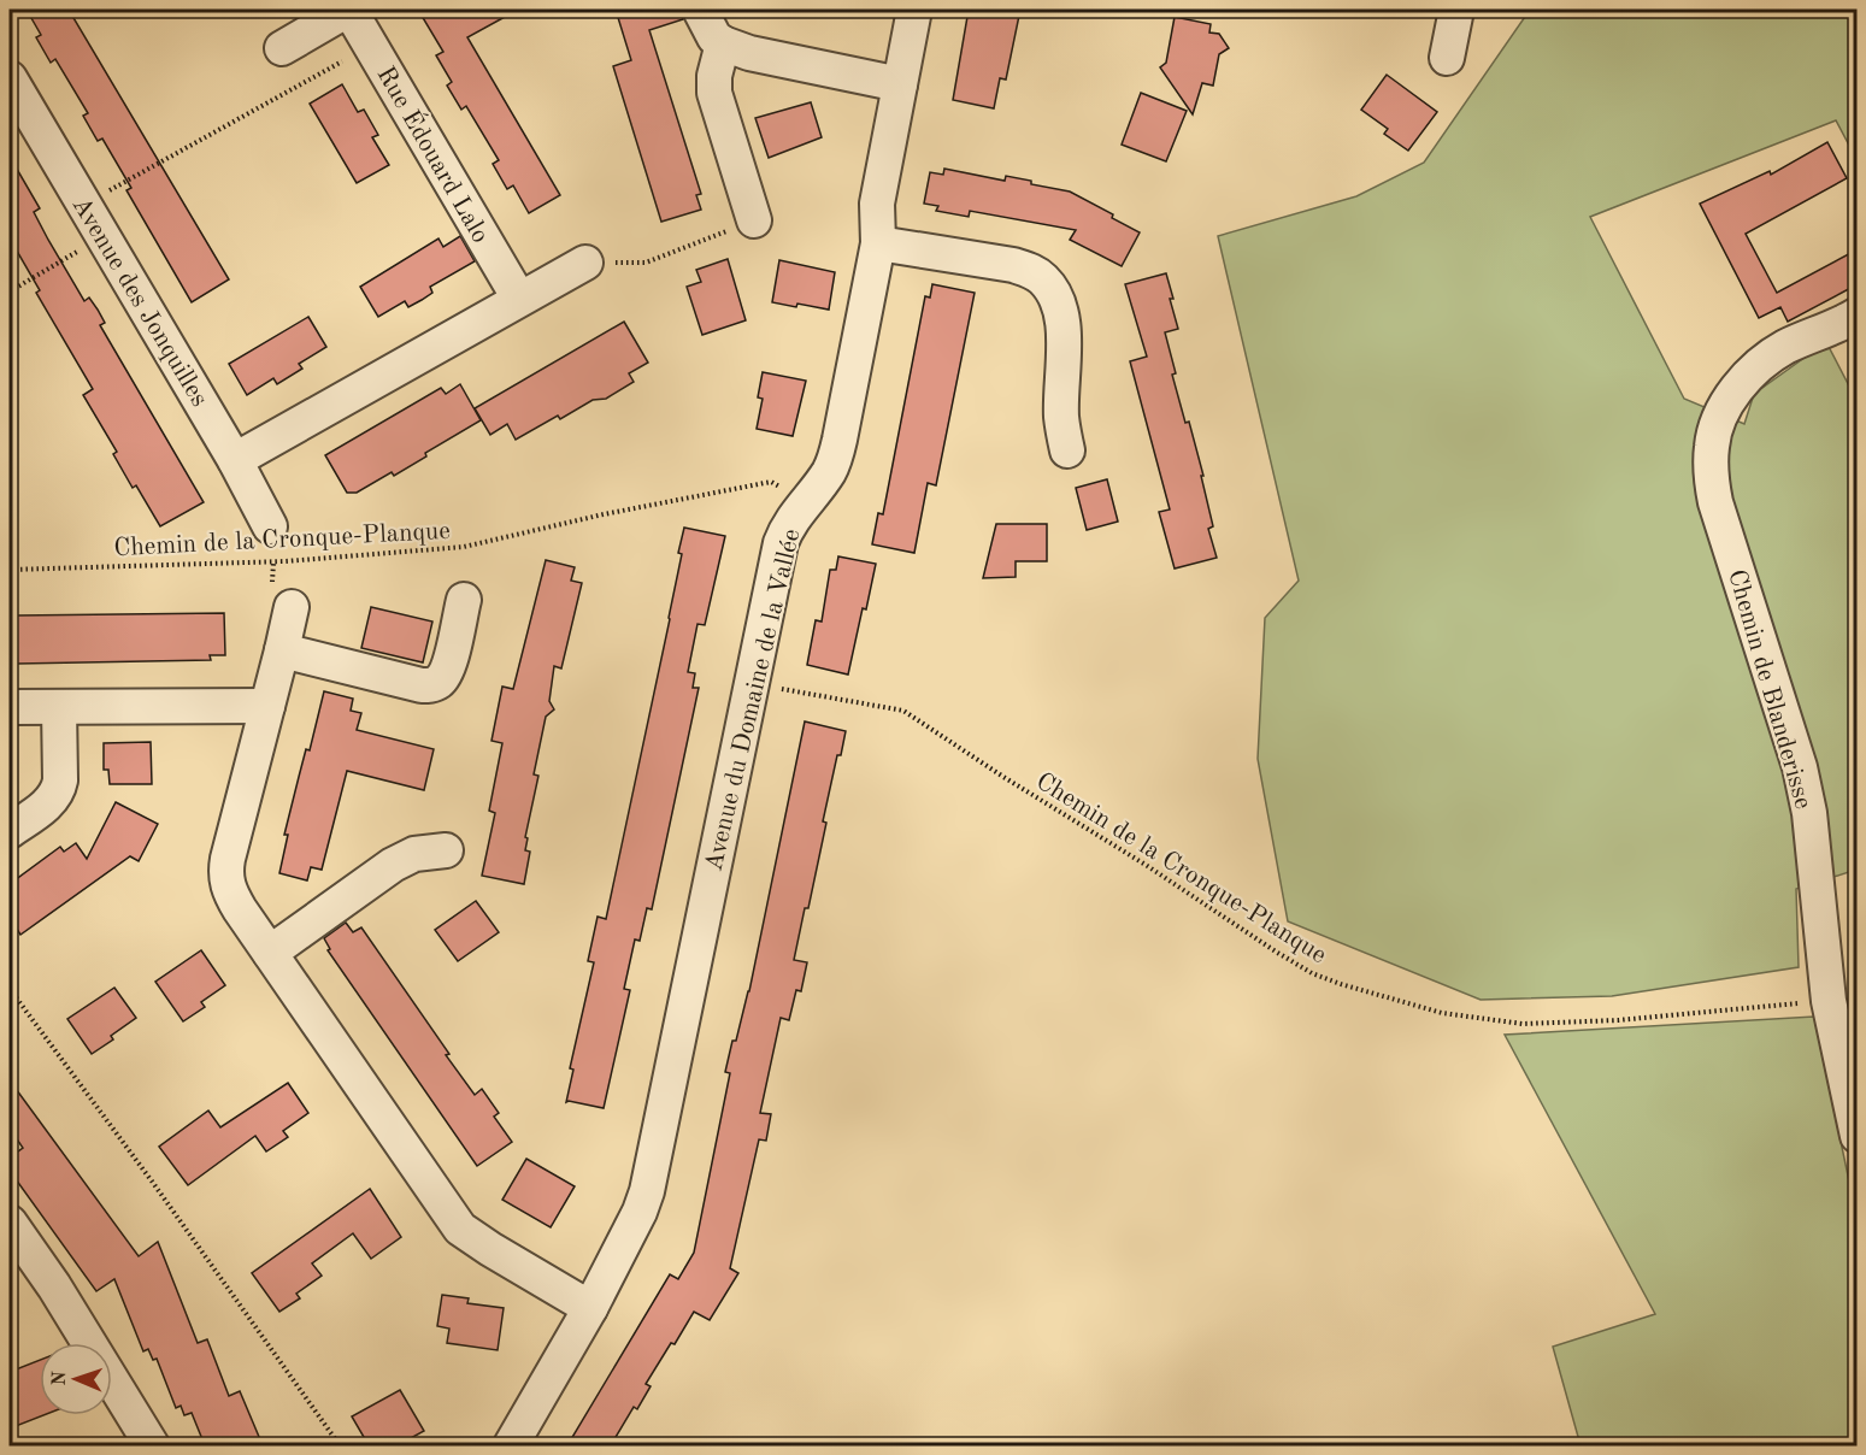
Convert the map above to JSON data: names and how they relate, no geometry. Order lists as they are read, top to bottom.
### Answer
{
  "streets": {
    "street": [
      "Rue Édouard Lalo",
      "Avenue des Jonquilles",
      "Chemin de Blanderisse",
      "Avenue du Domaine de la Vallée"
    ],
    "path": ["Chemin de la Cronque-Planque"]
  },
  "crossings": [
    ["Chemin de la Cronque-Planque", "Chemin de Blanderisse"],
    ["Chemin de la Cronque-Planque", "Avenue du Domaine de la Vallée"]
  ],
  "north": "left"
}
